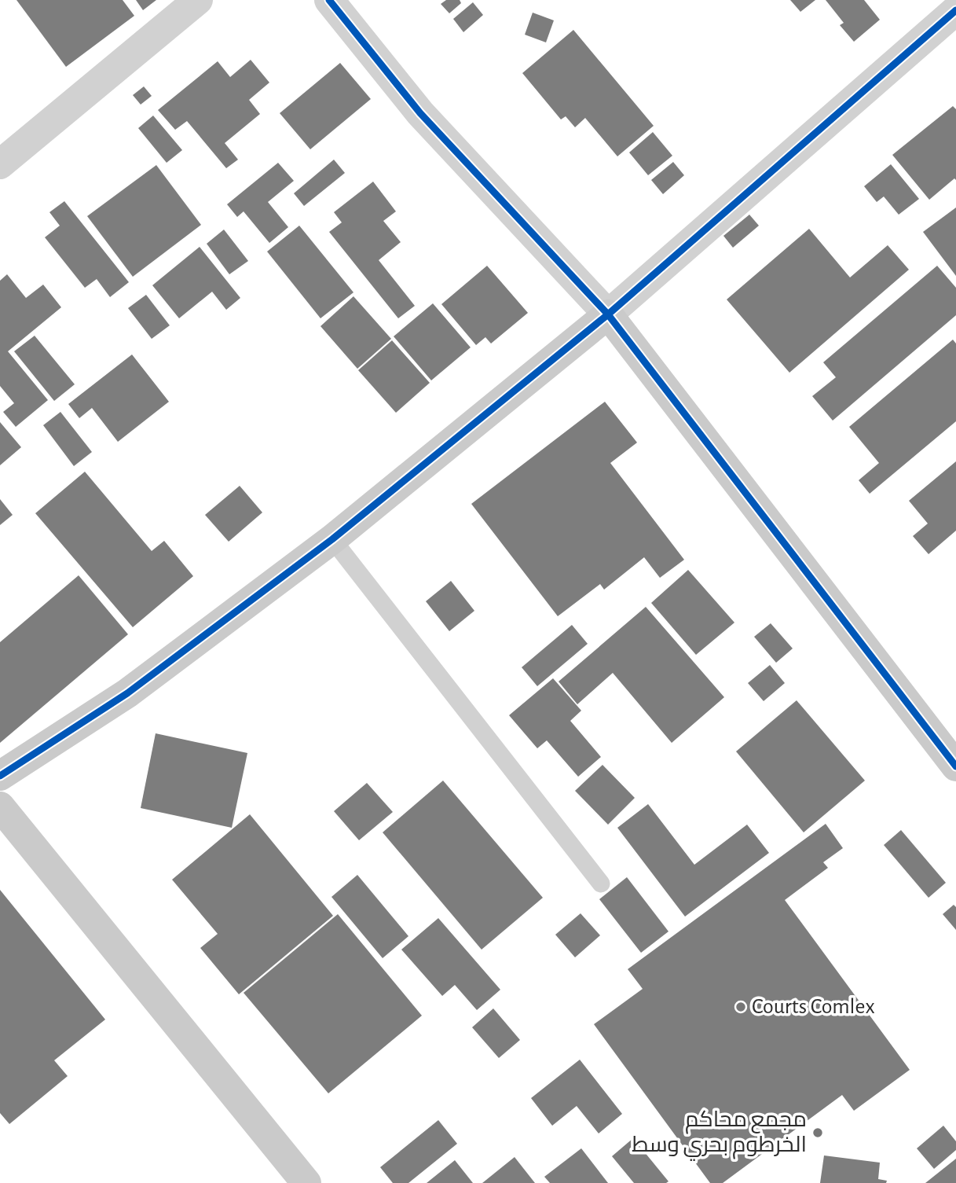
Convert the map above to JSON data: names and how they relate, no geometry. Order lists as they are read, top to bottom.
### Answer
{
  "places": ["Courts Comlex", "مجمع محاكم الخرطوم بحري وسط"]
}
